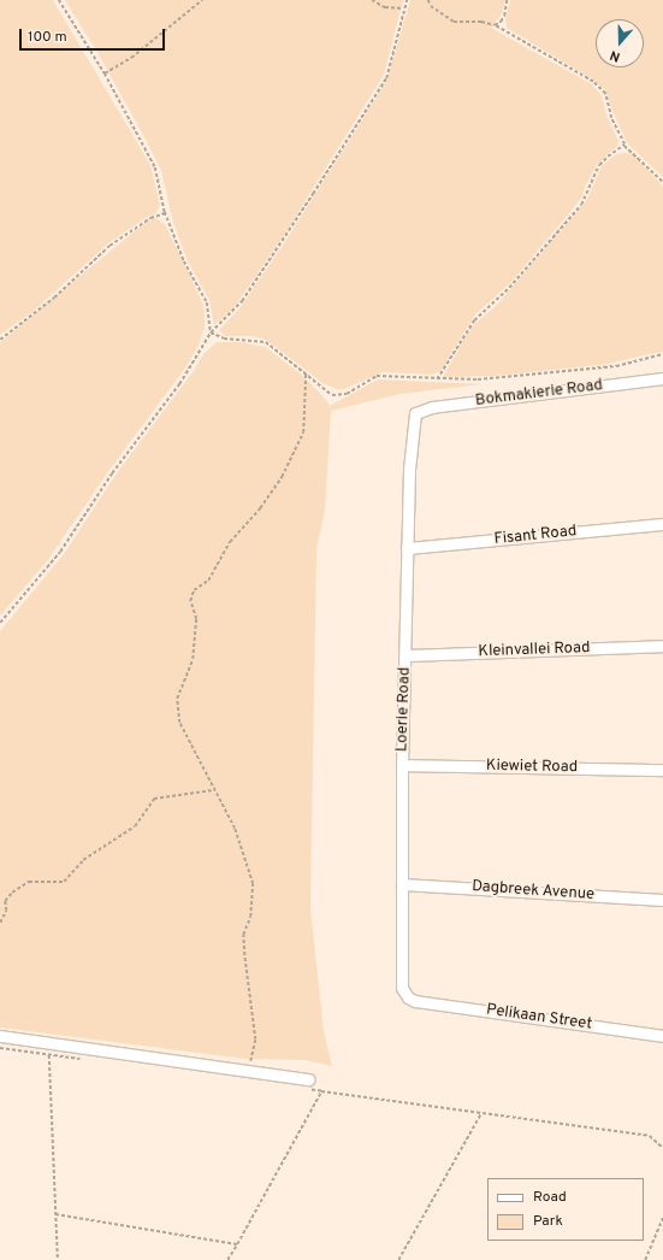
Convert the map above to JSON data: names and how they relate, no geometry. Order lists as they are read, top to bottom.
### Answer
{
  "streets": {
    "street": [
      "Bokmakierie Road",
      "Fisant Road",
      "Kleinvallei Road",
      "Loerie Road",
      "Kiewiet Road",
      "Dagbreek Avenue",
      "Pelikaan Street"
    ]
  },
  "crossings": [
    ["Bokmakierie Road", "Loerie Road"],
    ["Fisant Road", "Loerie Road"],
    ["Kleinvallei Road", "Loerie Road"],
    ["Loerie Road", "Kiewiet Road"],
    ["Loerie Road", "Dagbreek Avenue"],
    ["Loerie Road", "Pelikaan Street"]
  ],
  "legend": ["Road", "Park"],
  "scale_bar": "100 m",
  "north": "bottom"
}
